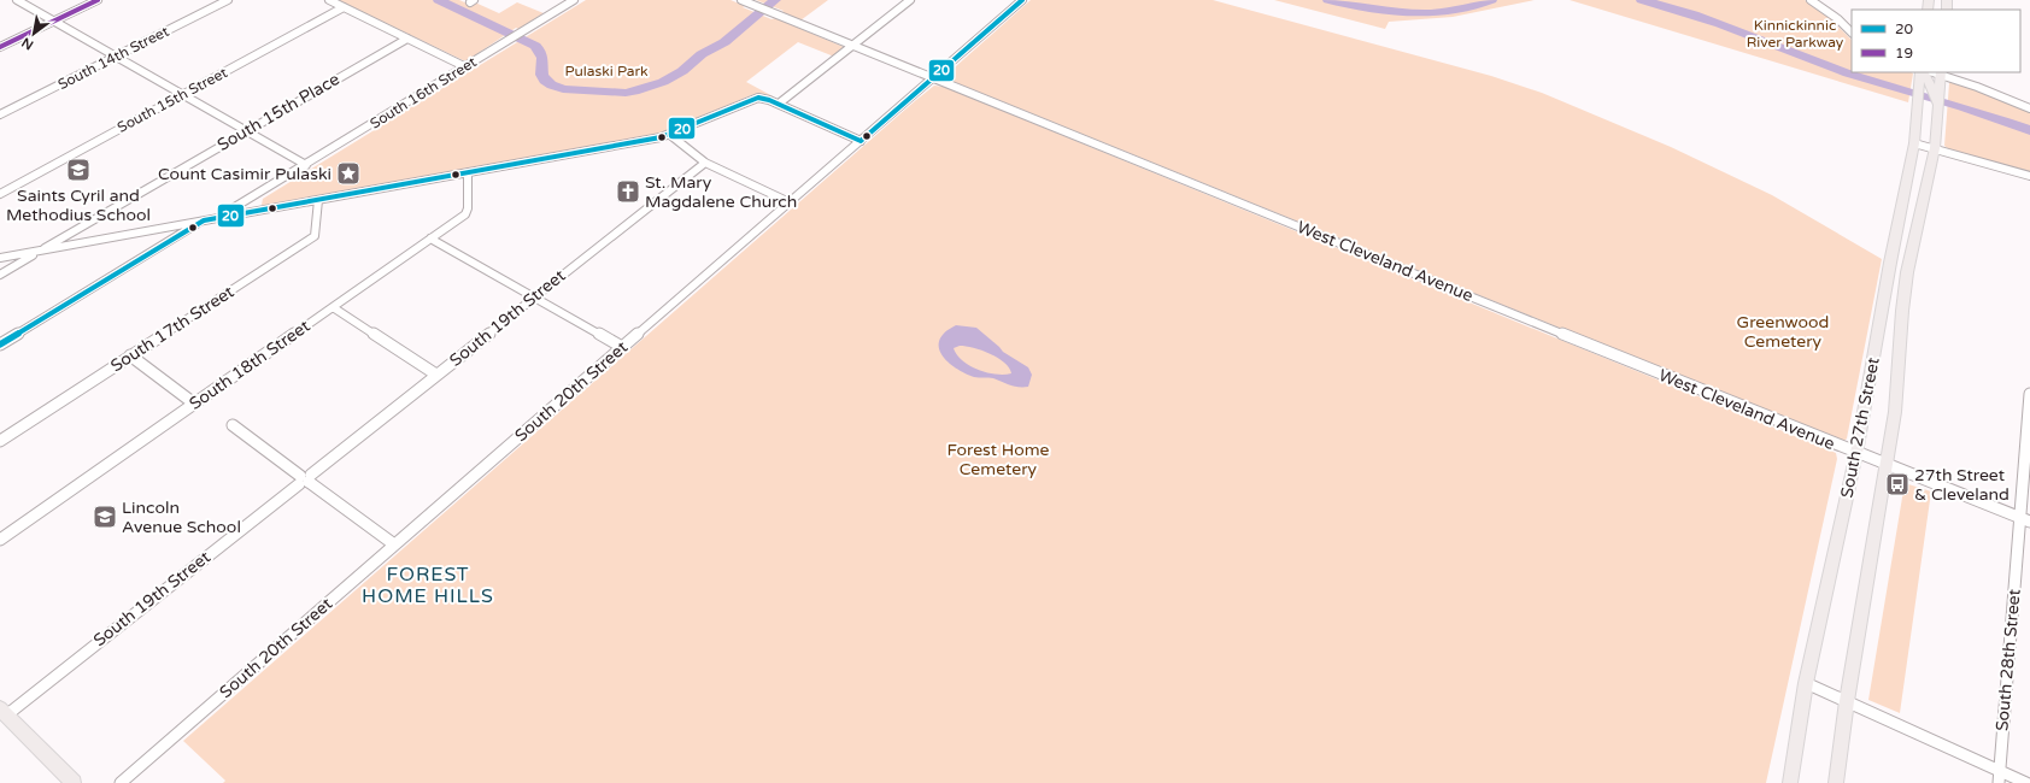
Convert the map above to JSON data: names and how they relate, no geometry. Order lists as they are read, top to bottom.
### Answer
{
  "streets": {
    "main road": ["South 27th Street"],
    "street": [
      "South 14th Street",
      "South 16th Street",
      "South 15th Street",
      "South 15th Place",
      "West Cleveland Avenue",
      "South 19th Street",
      "South 17th Street",
      "South 18th Street",
      "South 20th Street",
      "South 28th Street"
    ]
  },
  "crossings": [
    ["West Cleveland Avenue", "South 20th Street"],
    ["West Cleveland Avenue", "South 27th Street"],
    ["West Cleveland Avenue", "South 28th Street"]
  ],
  "districts": ["FOREST HOME HILLS"],
  "parks": [
    "Kinnickinnic River Parkway",
    "Pulaski Park",
    "Greenwood Cemetery",
    "Forest Home Cemetery"
  ],
  "places": {
    "school or university": ["Saints Cyril and Methodius School", "Lincoln Avenue School"],
    "place": ["Count Casimir Pulaski"],
    "church": ["St. Mary Magdalene Church"],
    "bus stop": ["27th Street & Cleveland"]
  },
  "lines": ["transit line 20", "transit line 19"],
  "legend": ["20", "19"],
  "north": "bottom left"
}
